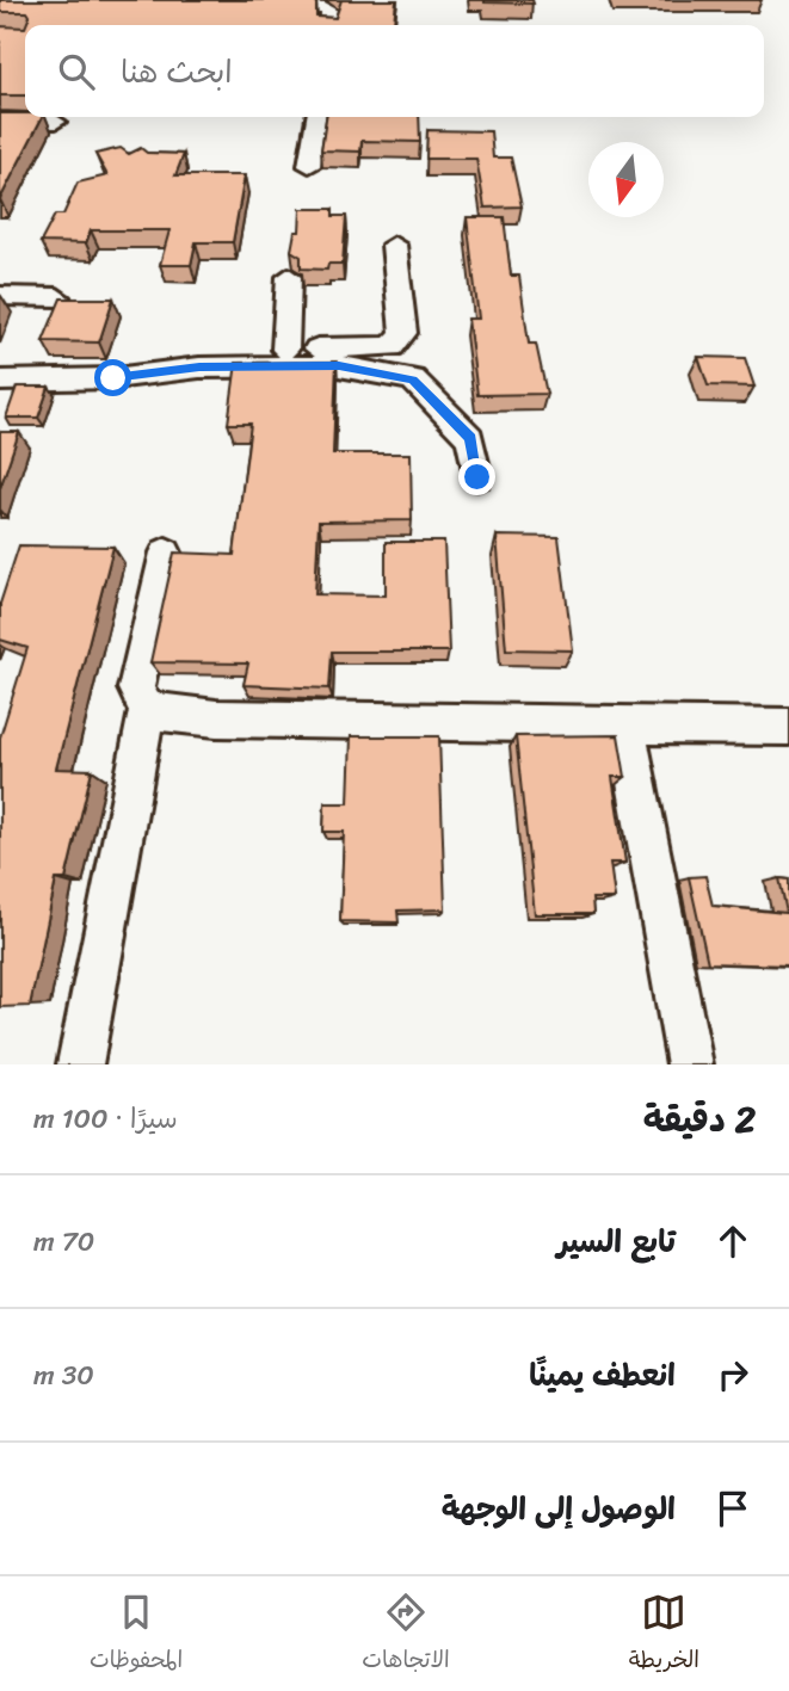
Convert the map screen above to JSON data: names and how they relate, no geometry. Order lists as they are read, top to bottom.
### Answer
{
  "north": "bottom",
  "page": {
    "search": "ابحث هنا",
    "heading": ["2 دقيقة", "سيرًا · 100 m"],
    "list": [
      ["تابع السير", "70 m"],
      ["انعطف يمينًا", "30 m"],
      "الوصول إلى الوجهة"
    ],
    "nav": ["الخريطة", "الاتجاهات", "المحفوظات"]
  }
}
